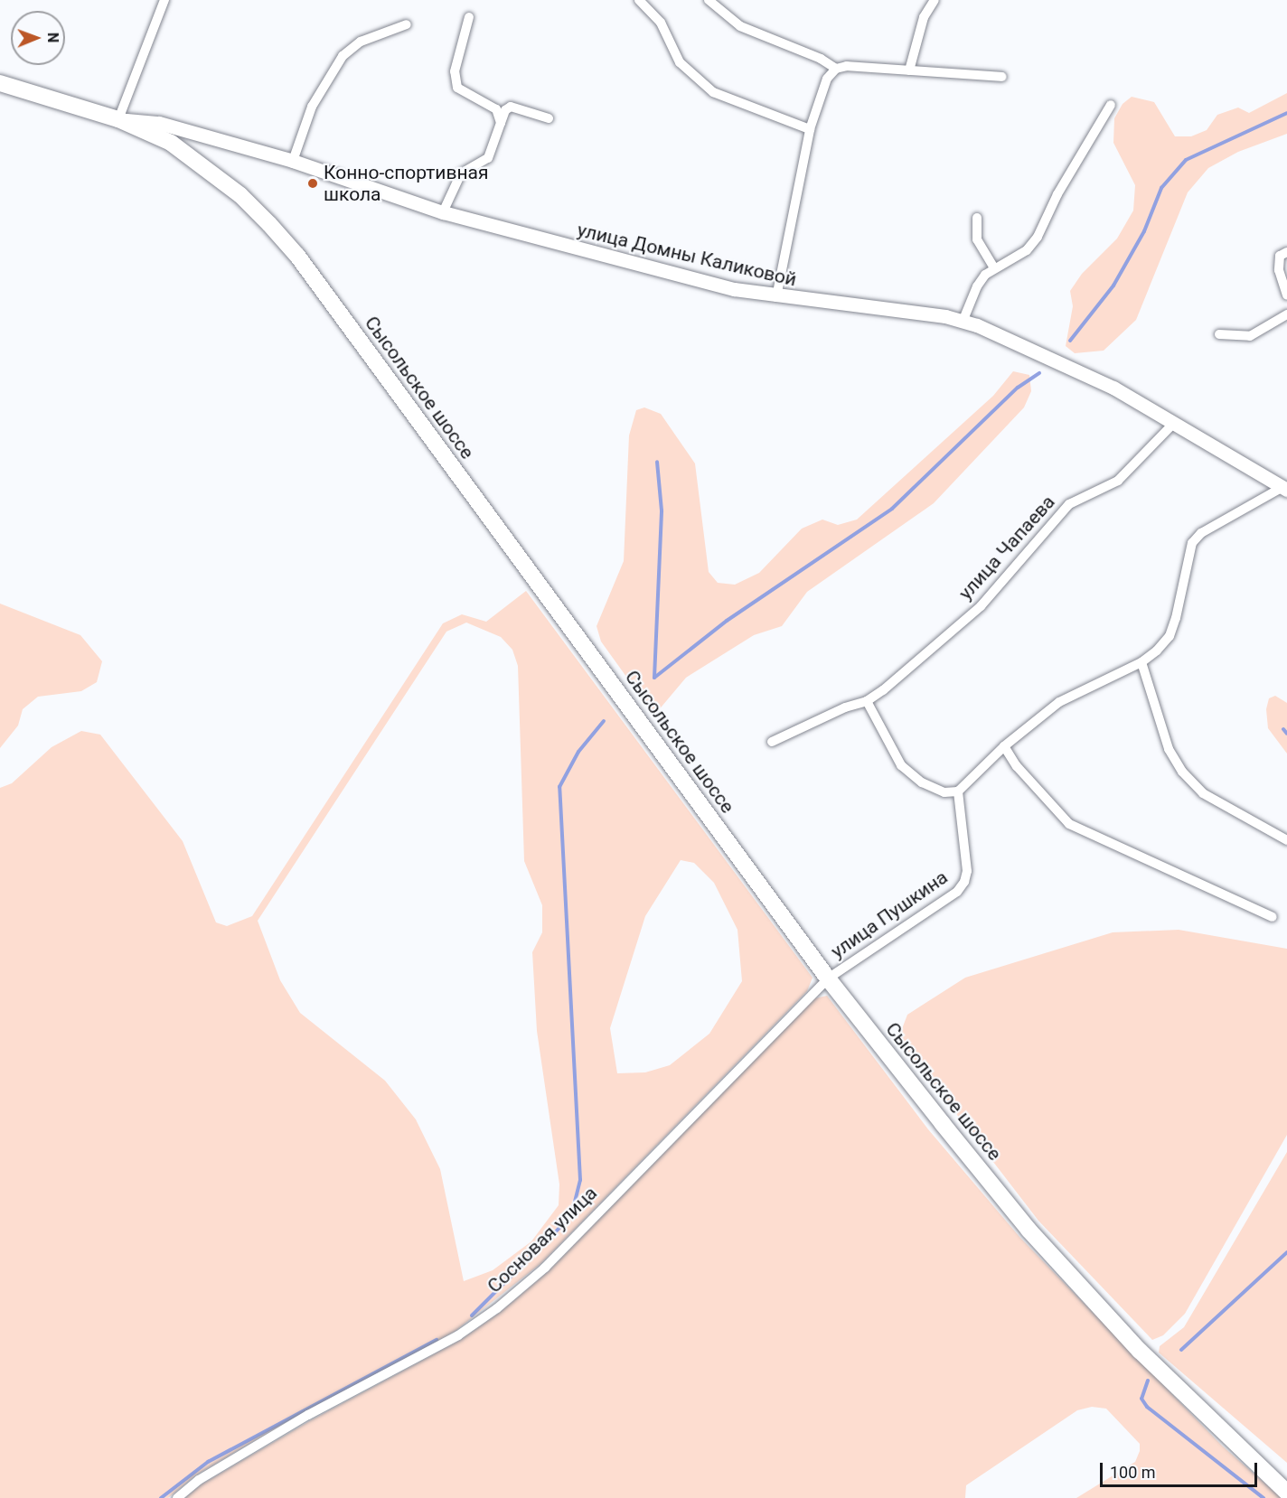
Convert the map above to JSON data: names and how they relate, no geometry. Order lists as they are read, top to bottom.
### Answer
{
  "streets": {
    "highway": ["Сысольское шоссе"],
    "main road": ["улица Домны Каликовой"],
    "street": ["улица Чапаева", "улица Пушкина", "Сосновая улица"]
  },
  "crossings": [
    ["улица Домны Каликовой", "Сысольское шоссе"],
    ["улица Домны Каликовой", "улица Чапаева"],
    ["Сысольское шоссе", "улица Пушкина"],
    ["Сысольское шоссе", "Сосновая улица"],
    ["улица Пушкина", "Сосновая улица"]
  ],
  "places": ["Конно-спортивная школа"],
  "scale_bar": "100 m",
  "north": "right"
}
